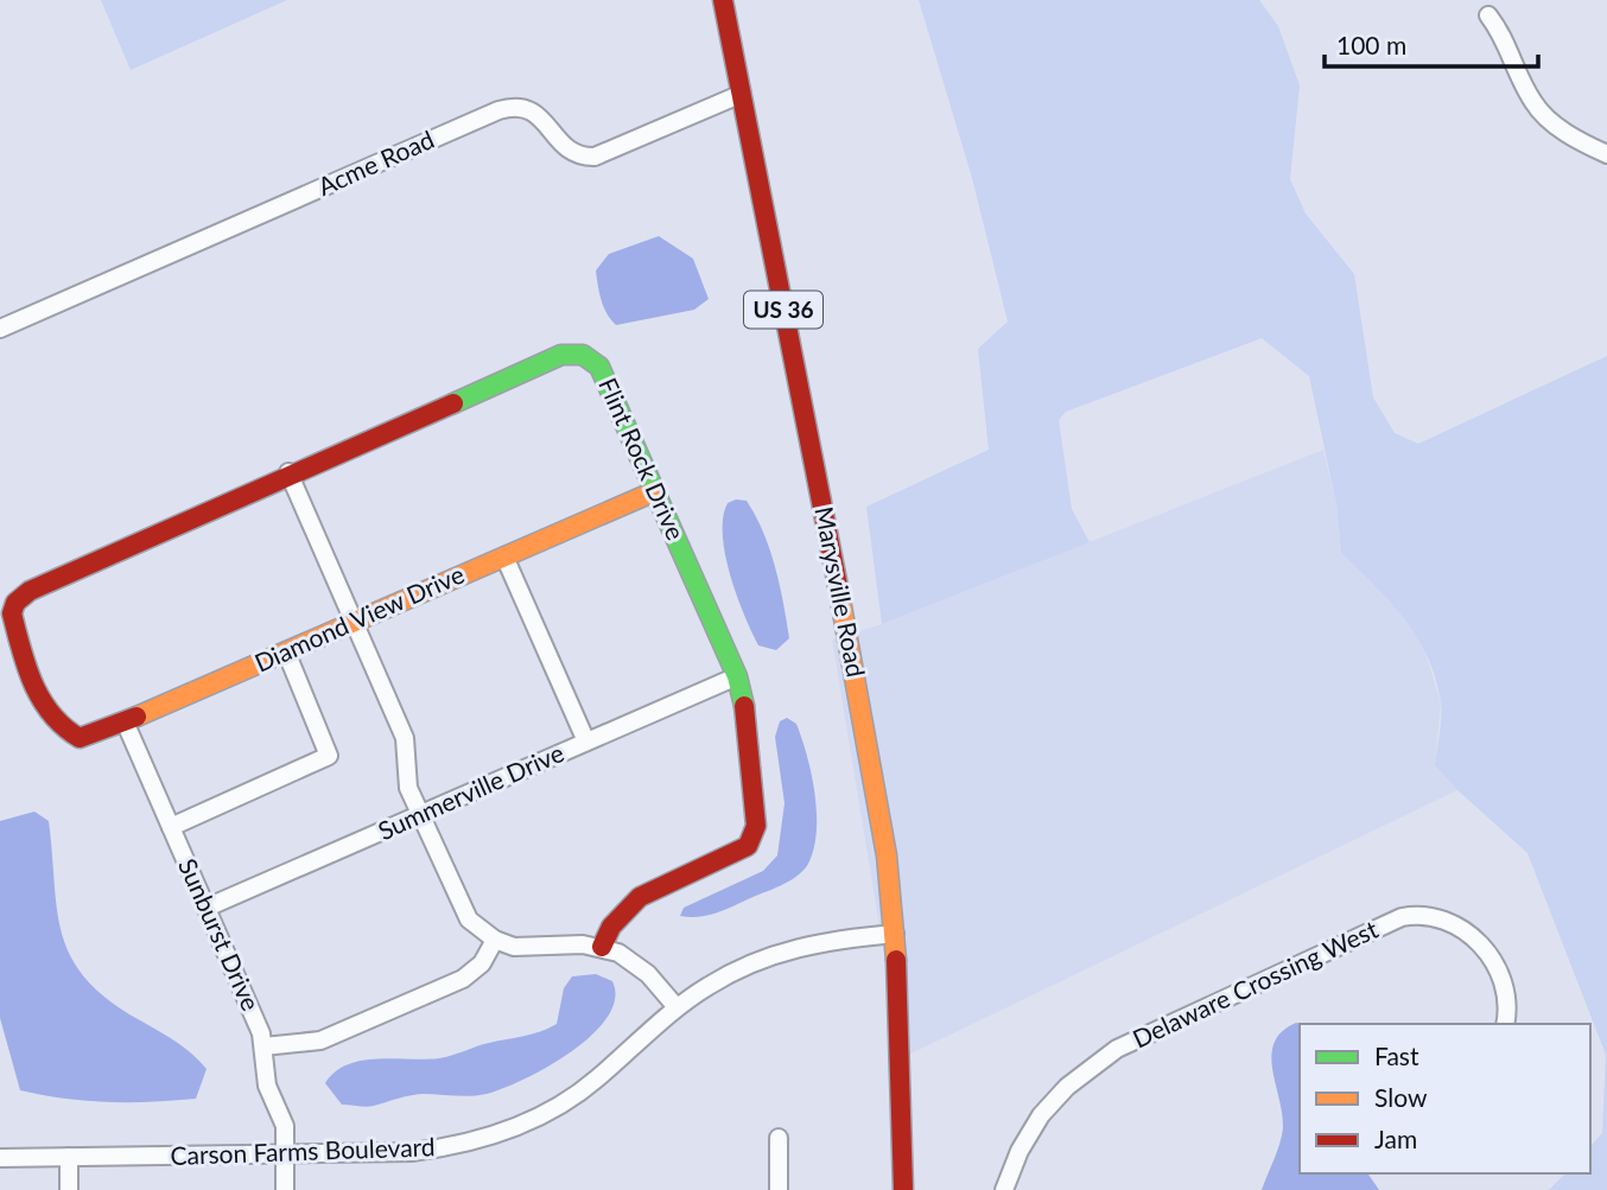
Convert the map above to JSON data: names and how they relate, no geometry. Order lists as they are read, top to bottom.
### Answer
{
  "streets": {
    "main road": [
      "US 36",
      "Flint Rock Drive",
      "Marysville Road",
      "Diamond View Drive"
    ],
    "street": [
      "Acme Road",
      "Summerville Drive",
      "Sunburst Drive",
      "Delaware Crossing West",
      "Carson Farms Boulevard"
    ]
  },
  "crossings": [
    ["Acme Road", "Marysville Road"],
    ["Flint Rock Drive", "Diamond View Drive"],
    ["Flint Rock Drive", "Summerville Drive"],
    ["Marysville Road", "Carson Farms Boulevard"],
    ["Diamond View Drive", "Sunburst Drive"],
    ["Summerville Drive", "Sunburst Drive"],
    ["Sunburst Drive", "Carson Farms Boulevard"]
  ],
  "legend": ["Fast", "Slow", "Jam"],
  "scale_bar": "100 m"
}
